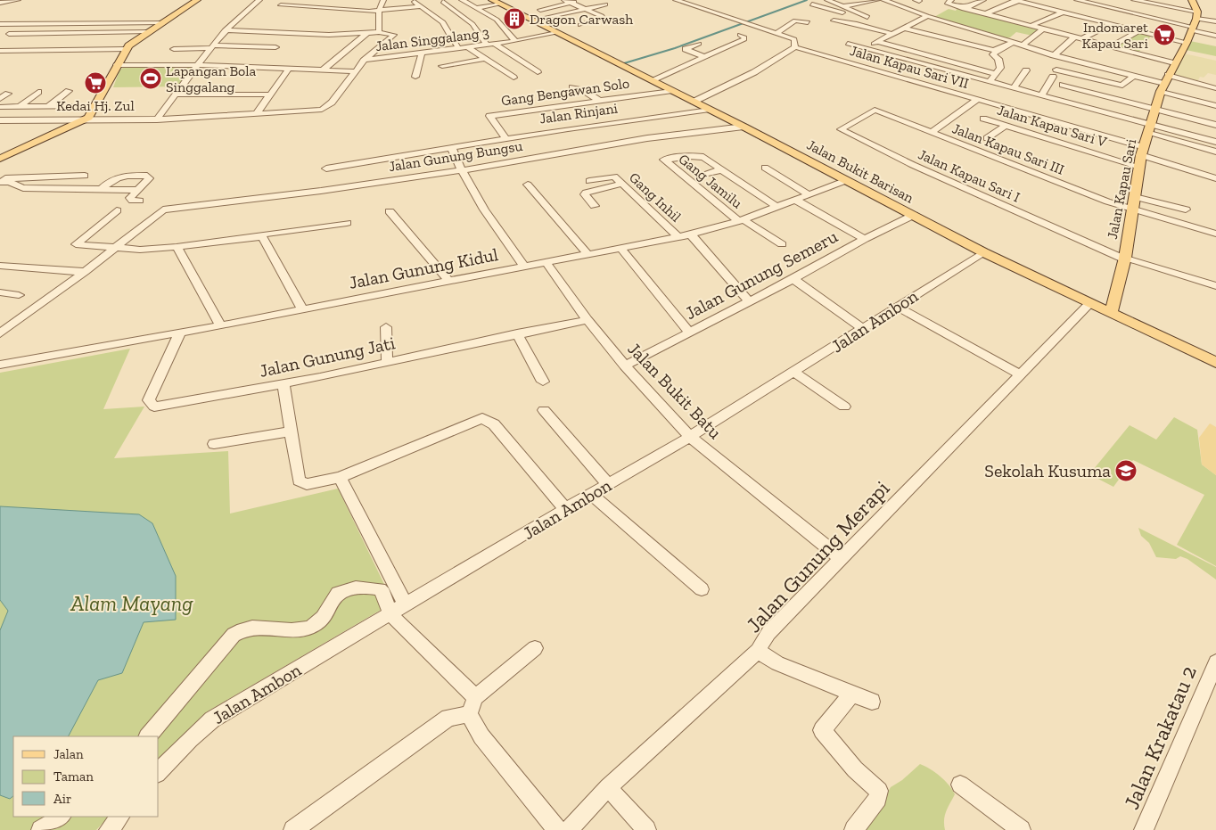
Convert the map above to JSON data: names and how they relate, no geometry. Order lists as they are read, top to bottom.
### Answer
{
  "streets": {
    "main road": ["Jalan Bukit Barisan", "Jalan Kapau Sari"],
    "street": [
      "Jalan Singgalang 3",
      "Jalan Kapau Sari VII",
      "Gang Bengawan Solo",
      "Jalan Rinjani",
      "Jalan Kapau Sari V",
      "Jalan Kapau Sari III",
      "Jalan Gunung Bungsu",
      "Jalan Kapau Sari I",
      "Gang Jamilu",
      "Gang Inhil",
      "Jalan Gunung Kidul",
      "Jalan Gunung Semeru",
      "Jalan Ambon",
      "Jalan Gunung Jati",
      "Jalan Bukit Batu",
      "Jalan Gunung Merapi",
      "Jalan Krakatau 2"
    ]
  },
  "crossings": [
    ["Jalan Singgalang 3", "Jalan Bukit Barisan"],
    ["Jalan Kapau Sari VII", "Jalan Kapau Sari V"],
    ["Jalan Kapau Sari VII", "Jalan Kapau Sari"],
    ["Gang Bengawan Solo", "Jalan Rinjani"],
    ["Gang Bengawan Solo", "Jalan Bukit Barisan"],
    ["Jalan Rinjani", "Jalan Bukit Barisan"],
    ["Jalan Kapau Sari V", "Jalan Kapau Sari"],
    ["Jalan Kapau Sari III", "Jalan Kapau Sari I"],
    ["Jalan Kapau Sari III", "Jalan Kapau Sari"],
    ["Jalan Gunung Bungsu", "Jalan Bukit Barisan"],
    ["Jalan Bukit Barisan", "Jalan Kapau Sari"],
    ["Jalan Bukit Barisan", "Jalan Gunung Kidul"],
    ["Jalan Bukit Barisan", "Jalan Gunung Semeru"],
    ["Jalan Bukit Barisan", "Jalan Ambon"],
    ["Jalan Bukit Barisan", "Jalan Gunung Merapi"],
    ["Jalan Kapau Sari I", "Jalan Kapau Sari"],
    ["Gang Jamilu", "Jalan Gunung Kidul"],
    ["Gang Inhil", "Jalan Gunung Kidul"],
    ["Jalan Gunung Kidul", "Jalan Gunung Jati"],
    ["Jalan Gunung Kidul", "Jalan Bukit Batu"],
    ["Jalan Gunung Semeru", "Jalan Bukit Batu"],
    ["Jalan Ambon", "Jalan Bukit Batu"],
    ["Jalan Gunung Jati", "Jalan Bukit Batu"],
    ["Jalan Bukit Batu", "Jalan Gunung Merapi"]
  ],
  "parks": ["Alam Mayang"],
  "places": {
    "building": ["Dragon Carwash"],
    "supermarket": ["Indomaret Kapau Sari", "Kedai Hj. Zul"],
    "sports": ["Lapangan Bola Singgalang"],
    "school or university": ["Sekolah Kusuma"]
  },
  "legend": ["Jalan", "Taman", "Air"]
}
